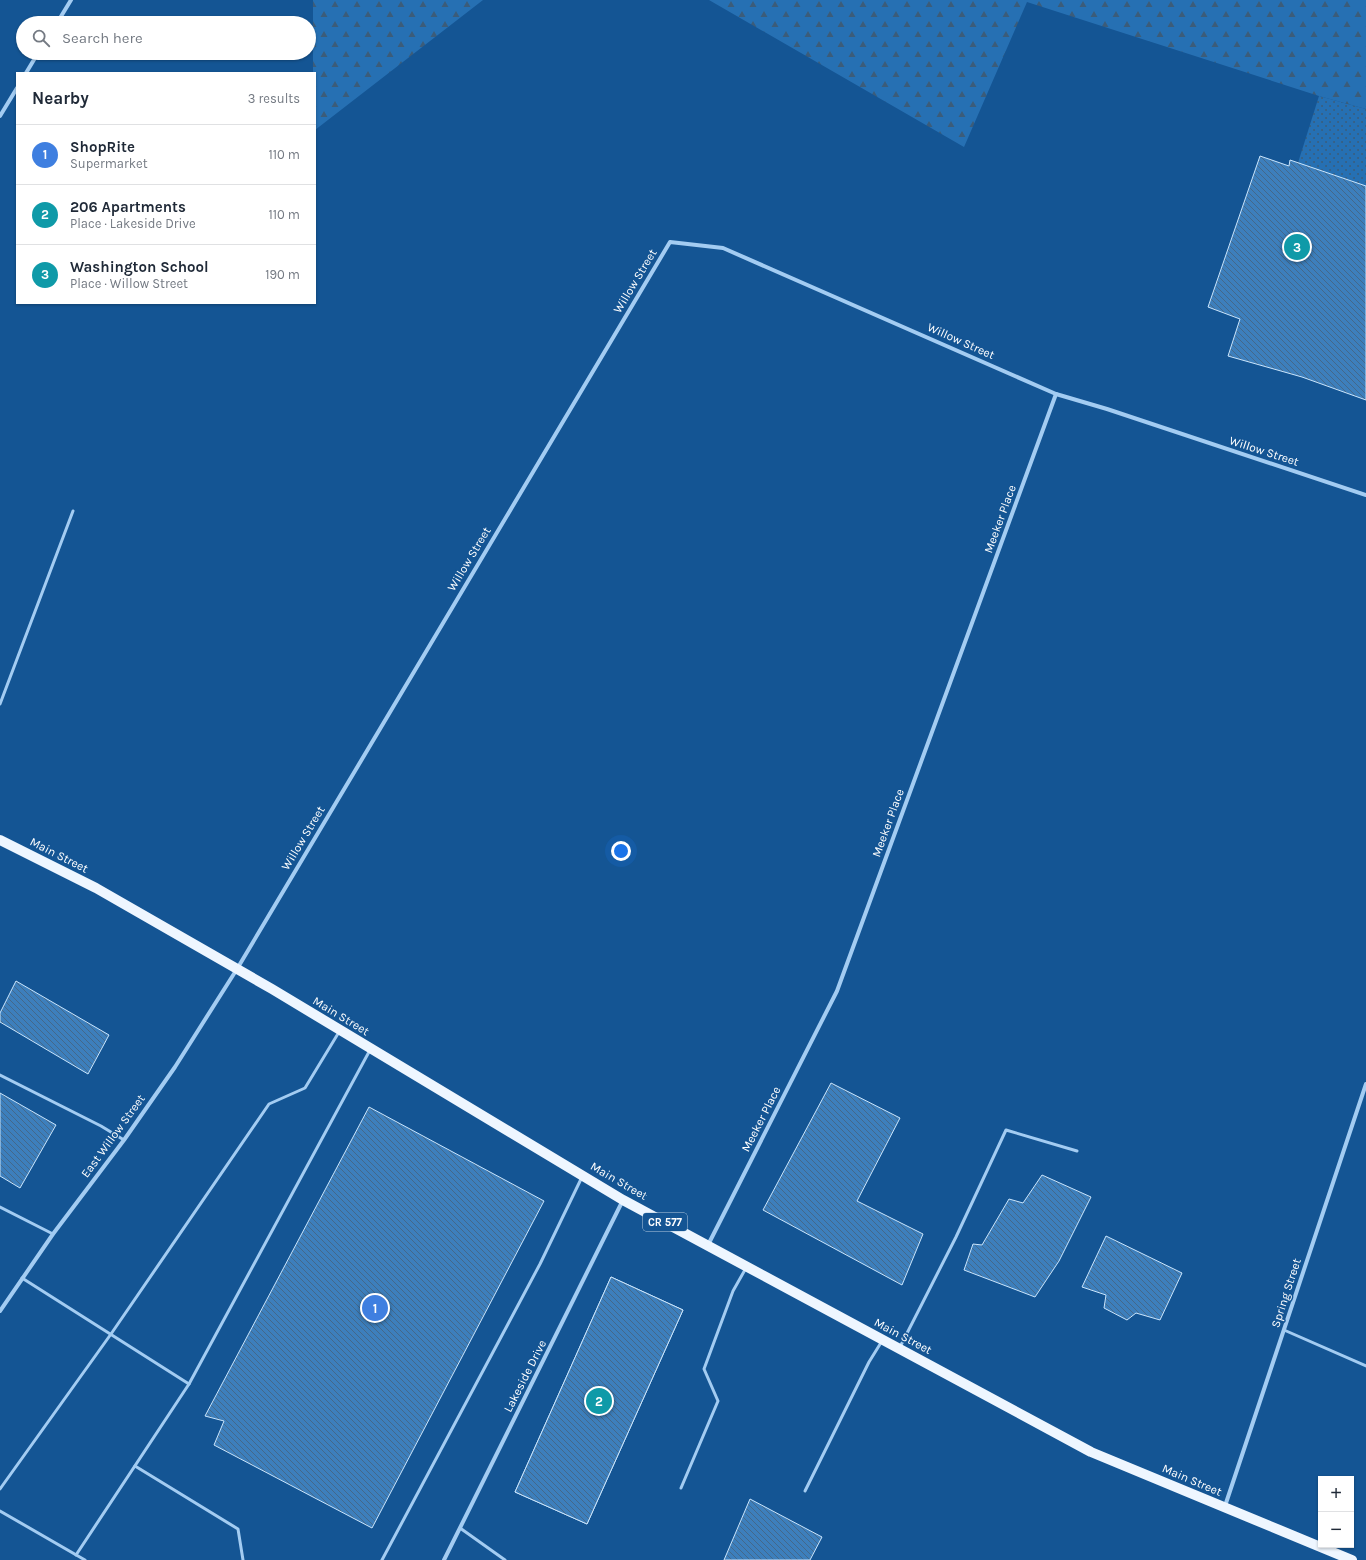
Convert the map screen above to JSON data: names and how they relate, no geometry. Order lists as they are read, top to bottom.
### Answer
{
  "streets": {
    "main road": ["Main Street", "CR 577"],
    "street": [
      "Willow Street",
      "Meeker Place",
      "East Willow Street",
      "Spring Street",
      "Lakeside Drive"
    ]
  },
  "crossings": [
    ["Willow Street", "Meeker Place"],
    ["Willow Street", "Main Street"],
    ["Willow Street", "East Willow Street"],
    ["Meeker Place", "Main Street"],
    ["Main Street", "East Willow Street"],
    ["Main Street", "Spring Street"],
    ["Main Street", "Lakeside Drive"]
  ],
  "page": {
    "search": "Search here",
    "heading": ["Nearby", "3 results"],
    "list": [
      {
        "mark": "1",
        "name": "ShopRite",
        "note": "Supermarket",
        "value": "110 m"
      },
      {
        "mark": "2",
        "name": "206 Apartments",
        "note": "Place · Lakeside Drive",
        "value": "110 m"
      },
      {
        "mark": "3",
        "name": "Washington School",
        "note": "Place · Willow Street",
        "value": "190 m"
      }
    ],
    "pins": ["3", "1", "2"],
    "map_buttons": ["+", "−"]
  }
}
